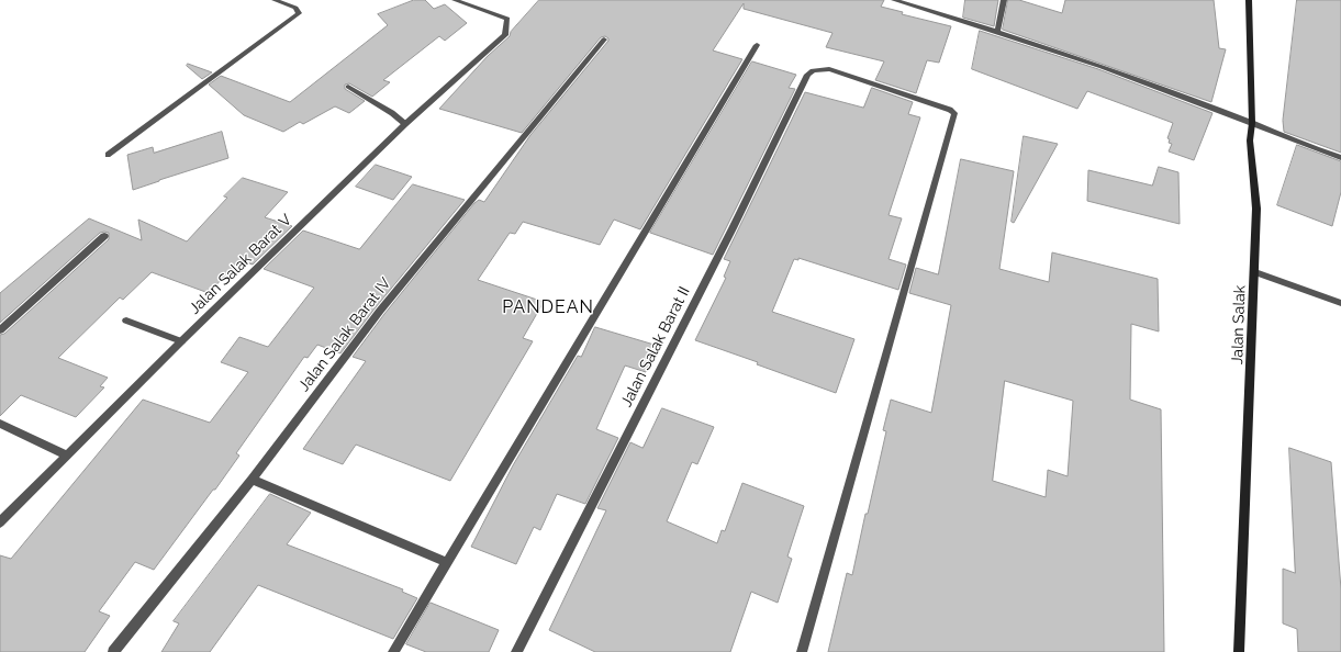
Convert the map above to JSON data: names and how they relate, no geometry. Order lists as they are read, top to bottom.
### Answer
{
  "streets": {
    "street": [
      "Jalan Salak Barat V",
      "Jalan Salak",
      "Jalan Salak Barat IV",
      "Jalan Salak Barat II"
    ]
  },
  "districts": ["PANDEAN"]
}
